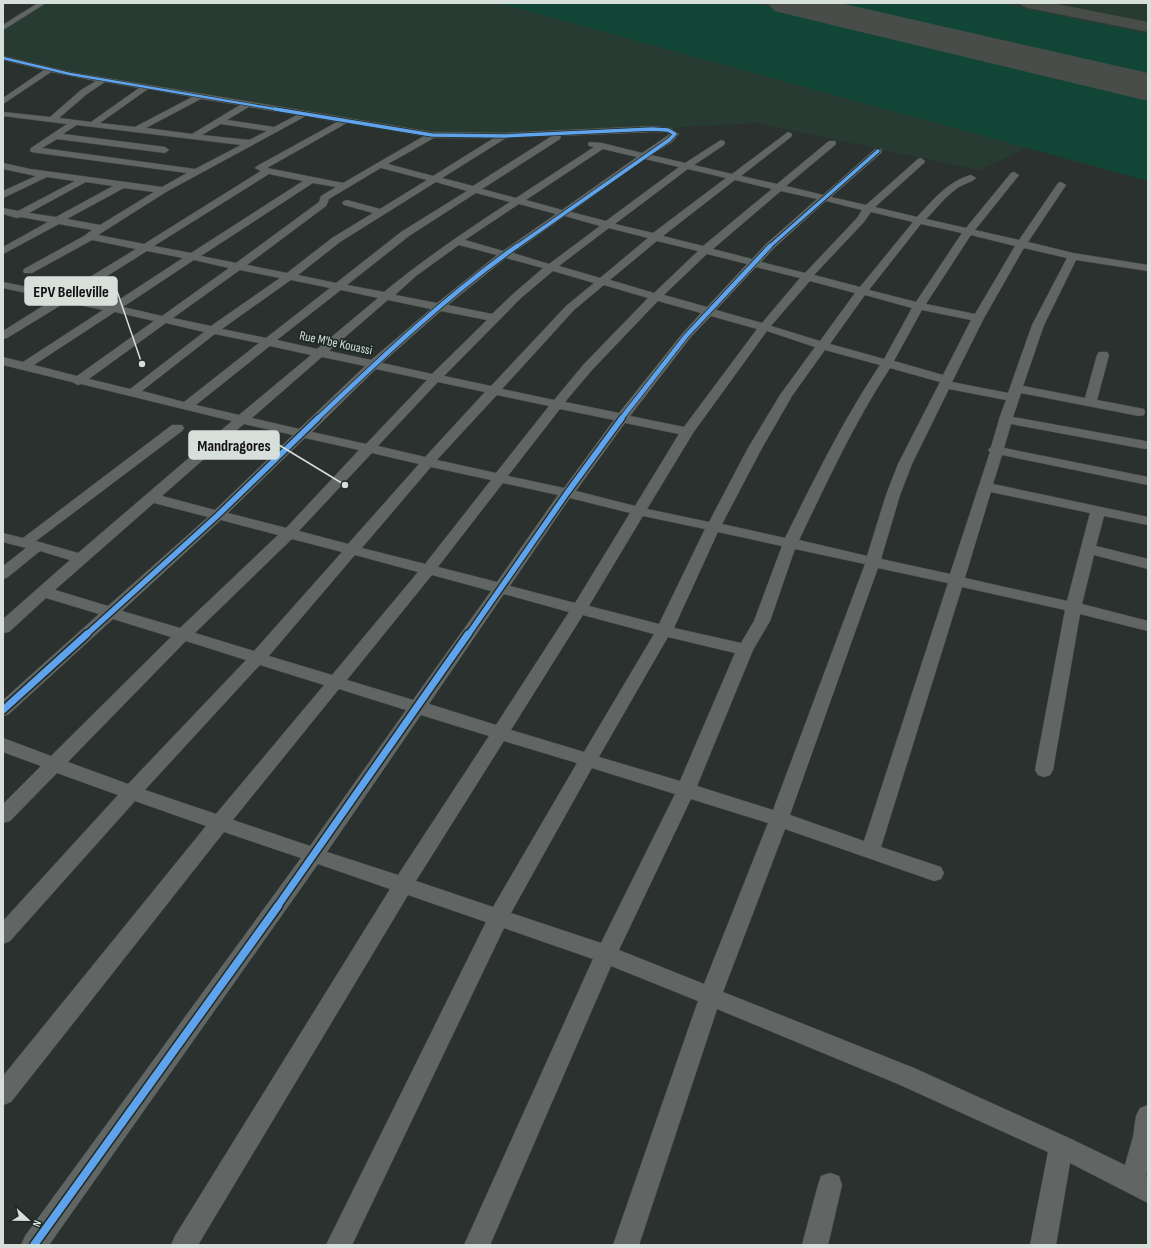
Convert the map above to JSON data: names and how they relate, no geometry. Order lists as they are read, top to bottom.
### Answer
{
  "streets": {
    "street": ["Rue M'be Kouassi"]
  },
  "places": ["EPV Belleville", "Mandragores"],
  "north": "right"
}
